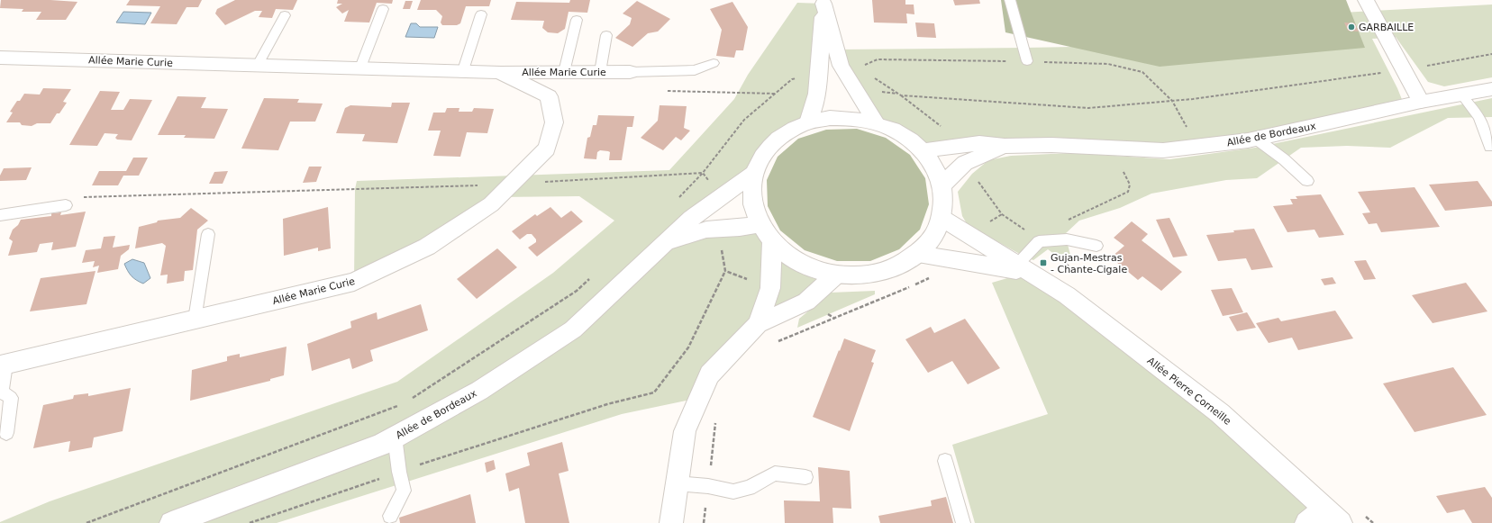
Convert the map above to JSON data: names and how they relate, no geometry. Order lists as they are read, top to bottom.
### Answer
{
  "streets": {
    "street": ["Allée Marie Curie", "Allée de Bordeaux", "Allée Pierre Corneille"]
  },
  "places": {
    "other": ["GARBAILLE"],
    "transit": ["Gujan-Mestras - Chante-Cigale"]
  }
}
